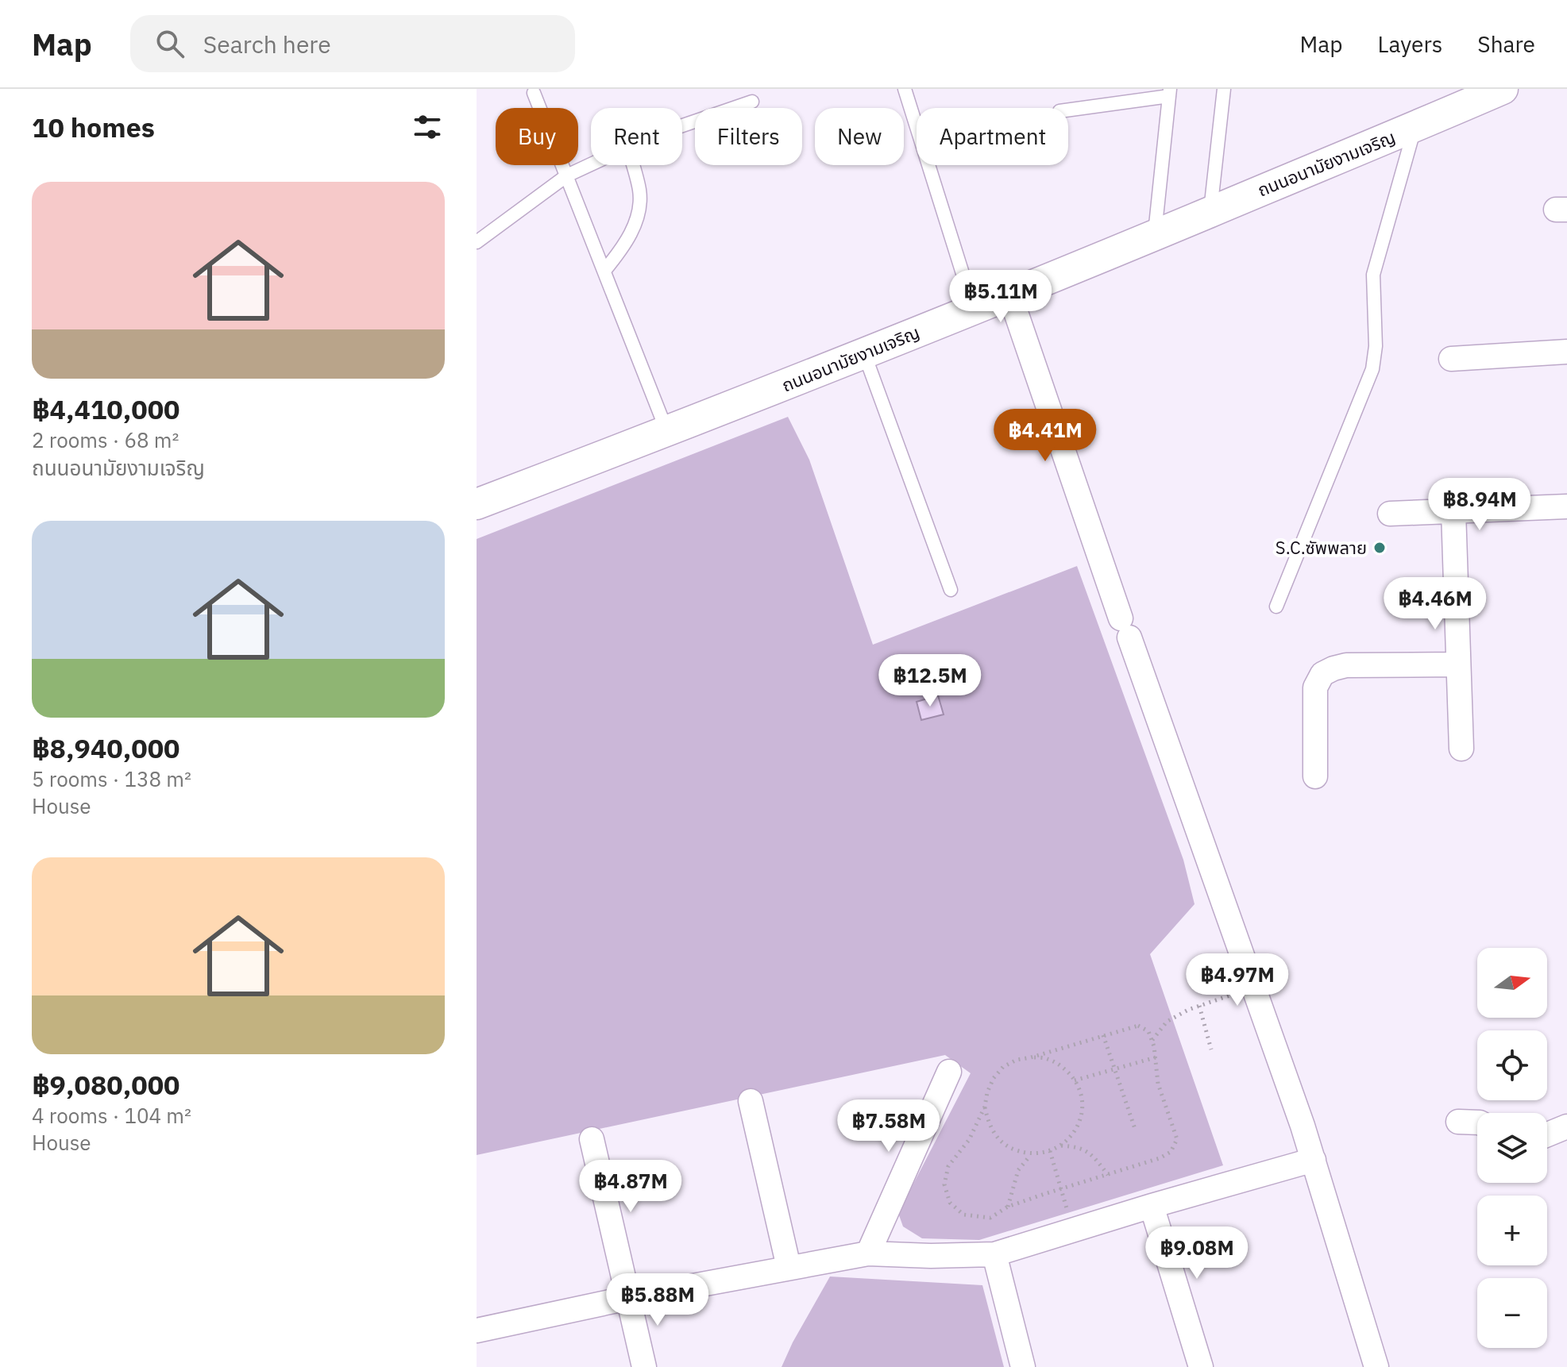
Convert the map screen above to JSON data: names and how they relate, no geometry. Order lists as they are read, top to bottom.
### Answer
{
  "streets": {
    "street": ["ถนนอนามัยงามเจริญ"]
  },
  "places": ["S.C.ซัพพลาย"],
  "north": "right",
  "page": {
    "header": "Map",
    "search": "Search here",
    "nav": ["Map", "Layers", "Share"],
    "heading": "10 homes",
    "chip": [
      "Buy",
      "Rent",
      "Filters",
      "New",
      "Apartment"
    ],
    "list": [
      {
        "name": "฿4,410,000",
        "note": "2 rooms · 68 m² · ถนนอนามัยงามเจริญ"
      },
      {
        "name": "฿8,940,000",
        "note": "5 rooms · 138 m² · House"
      },
      {
        "name": "฿9,080,000",
        "note": "4 rooms · 104 m² · House"
      }
    ],
    "price": [
      "฿5.11M",
      "฿4.41M",
      "฿8.94M",
      "฿4.46M",
      "฿12.5M",
      "฿4.97M",
      "฿7.58M",
      "฿4.87M",
      "฿9.08M",
      "฿5.88M"
    ],
    "map_buttons": ["+", "−"]
  }
}
